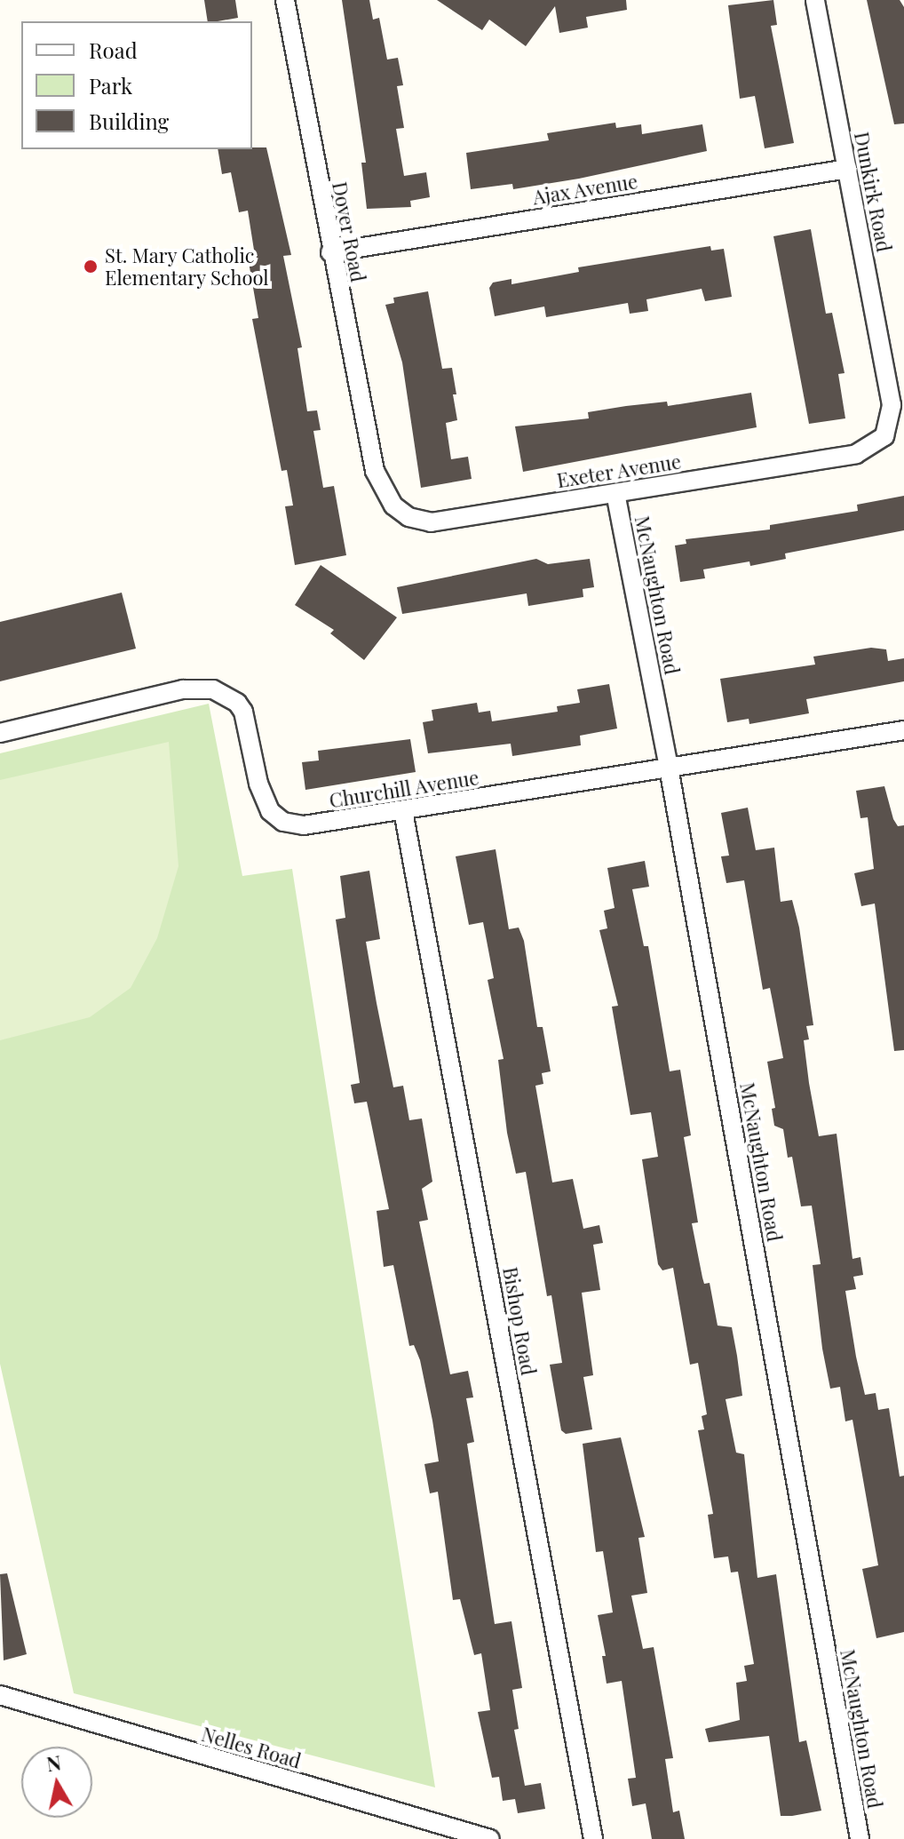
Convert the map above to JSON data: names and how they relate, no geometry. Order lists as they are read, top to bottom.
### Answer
{
  "streets": {
    "street": [
      "Ajax Avenue",
      "Dunkirk Road",
      "Dover Road",
      "Exeter Avenue",
      "McNaughton Road",
      "Churchill Avenue",
      "Bishop Road",
      "Nelles Road"
    ]
  },
  "crossings": [
    ["Ajax Avenue", "Dunkirk Road"],
    ["Ajax Avenue", "Dover Road"],
    ["Dunkirk Road", "Exeter Avenue"],
    ["Dover Road", "Exeter Avenue"],
    ["Exeter Avenue", "McNaughton Road"],
    ["McNaughton Road", "Churchill Avenue"],
    ["Churchill Avenue", "Bishop Road"]
  ],
  "places": ["St. Mary Catholic Elementary School"],
  "legend": ["Road", "Park", "Building"],
  "north": "top"
}
